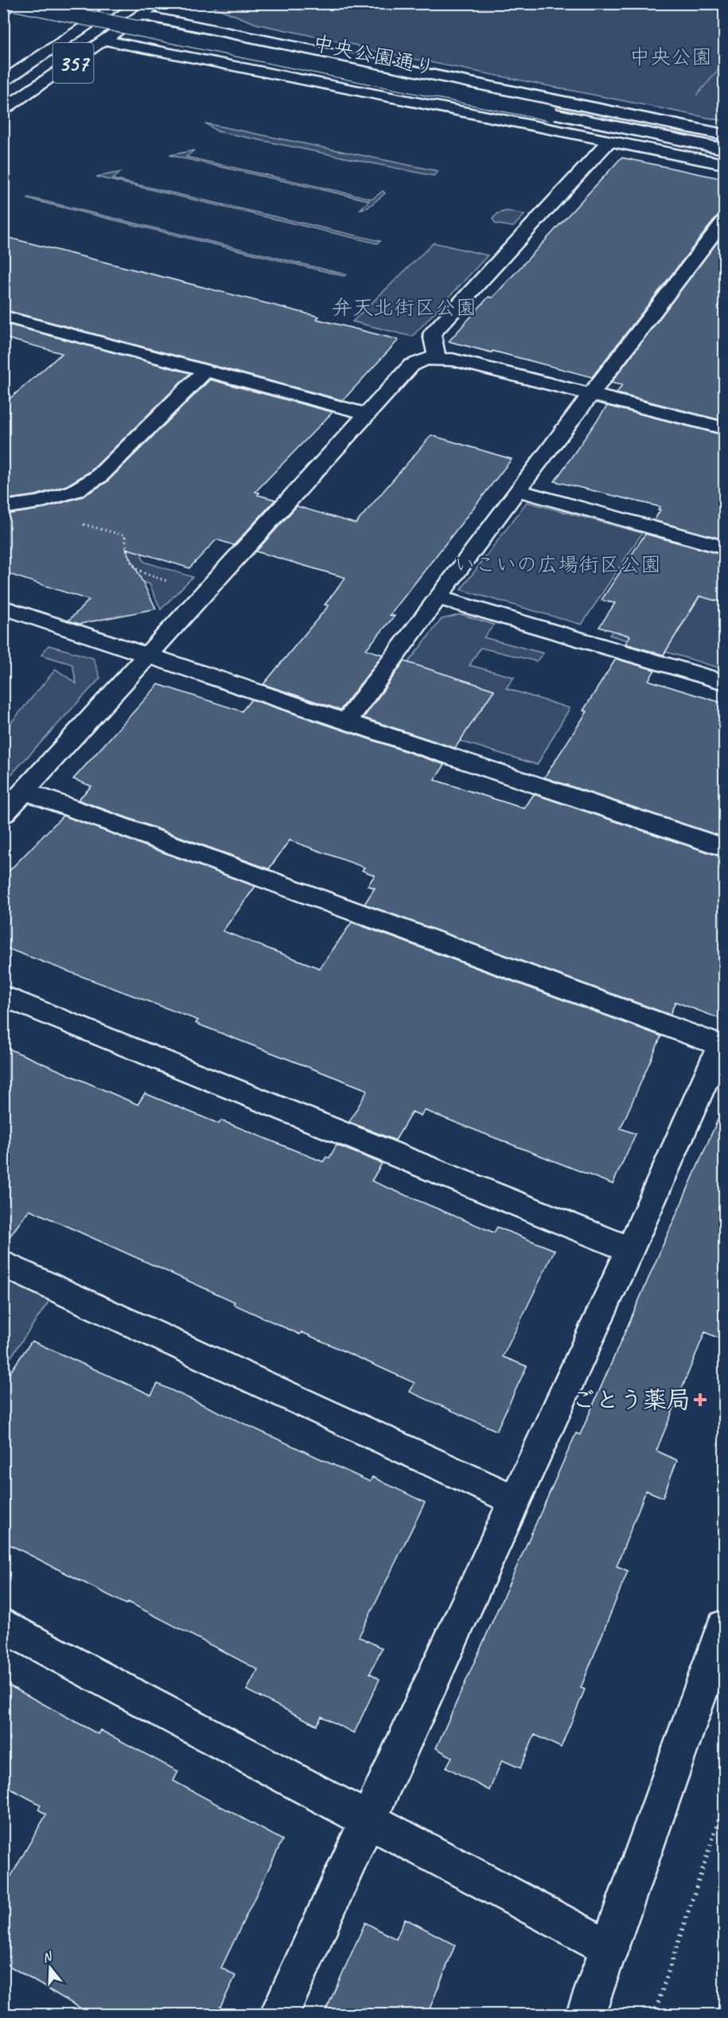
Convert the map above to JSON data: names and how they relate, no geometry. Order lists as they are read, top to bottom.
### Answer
{
  "streets": {
    "main road": ["中央公園通り", "357"]
  },
  "crossings": [
    ["中央公園通り", "357"]
  ],
  "parks": ["中央公園", "弁天北街区公園", "いこいの広場街区公園"],
  "places": {
    "health": ["ごとう薬局"]
  },
  "north": "top"
}
